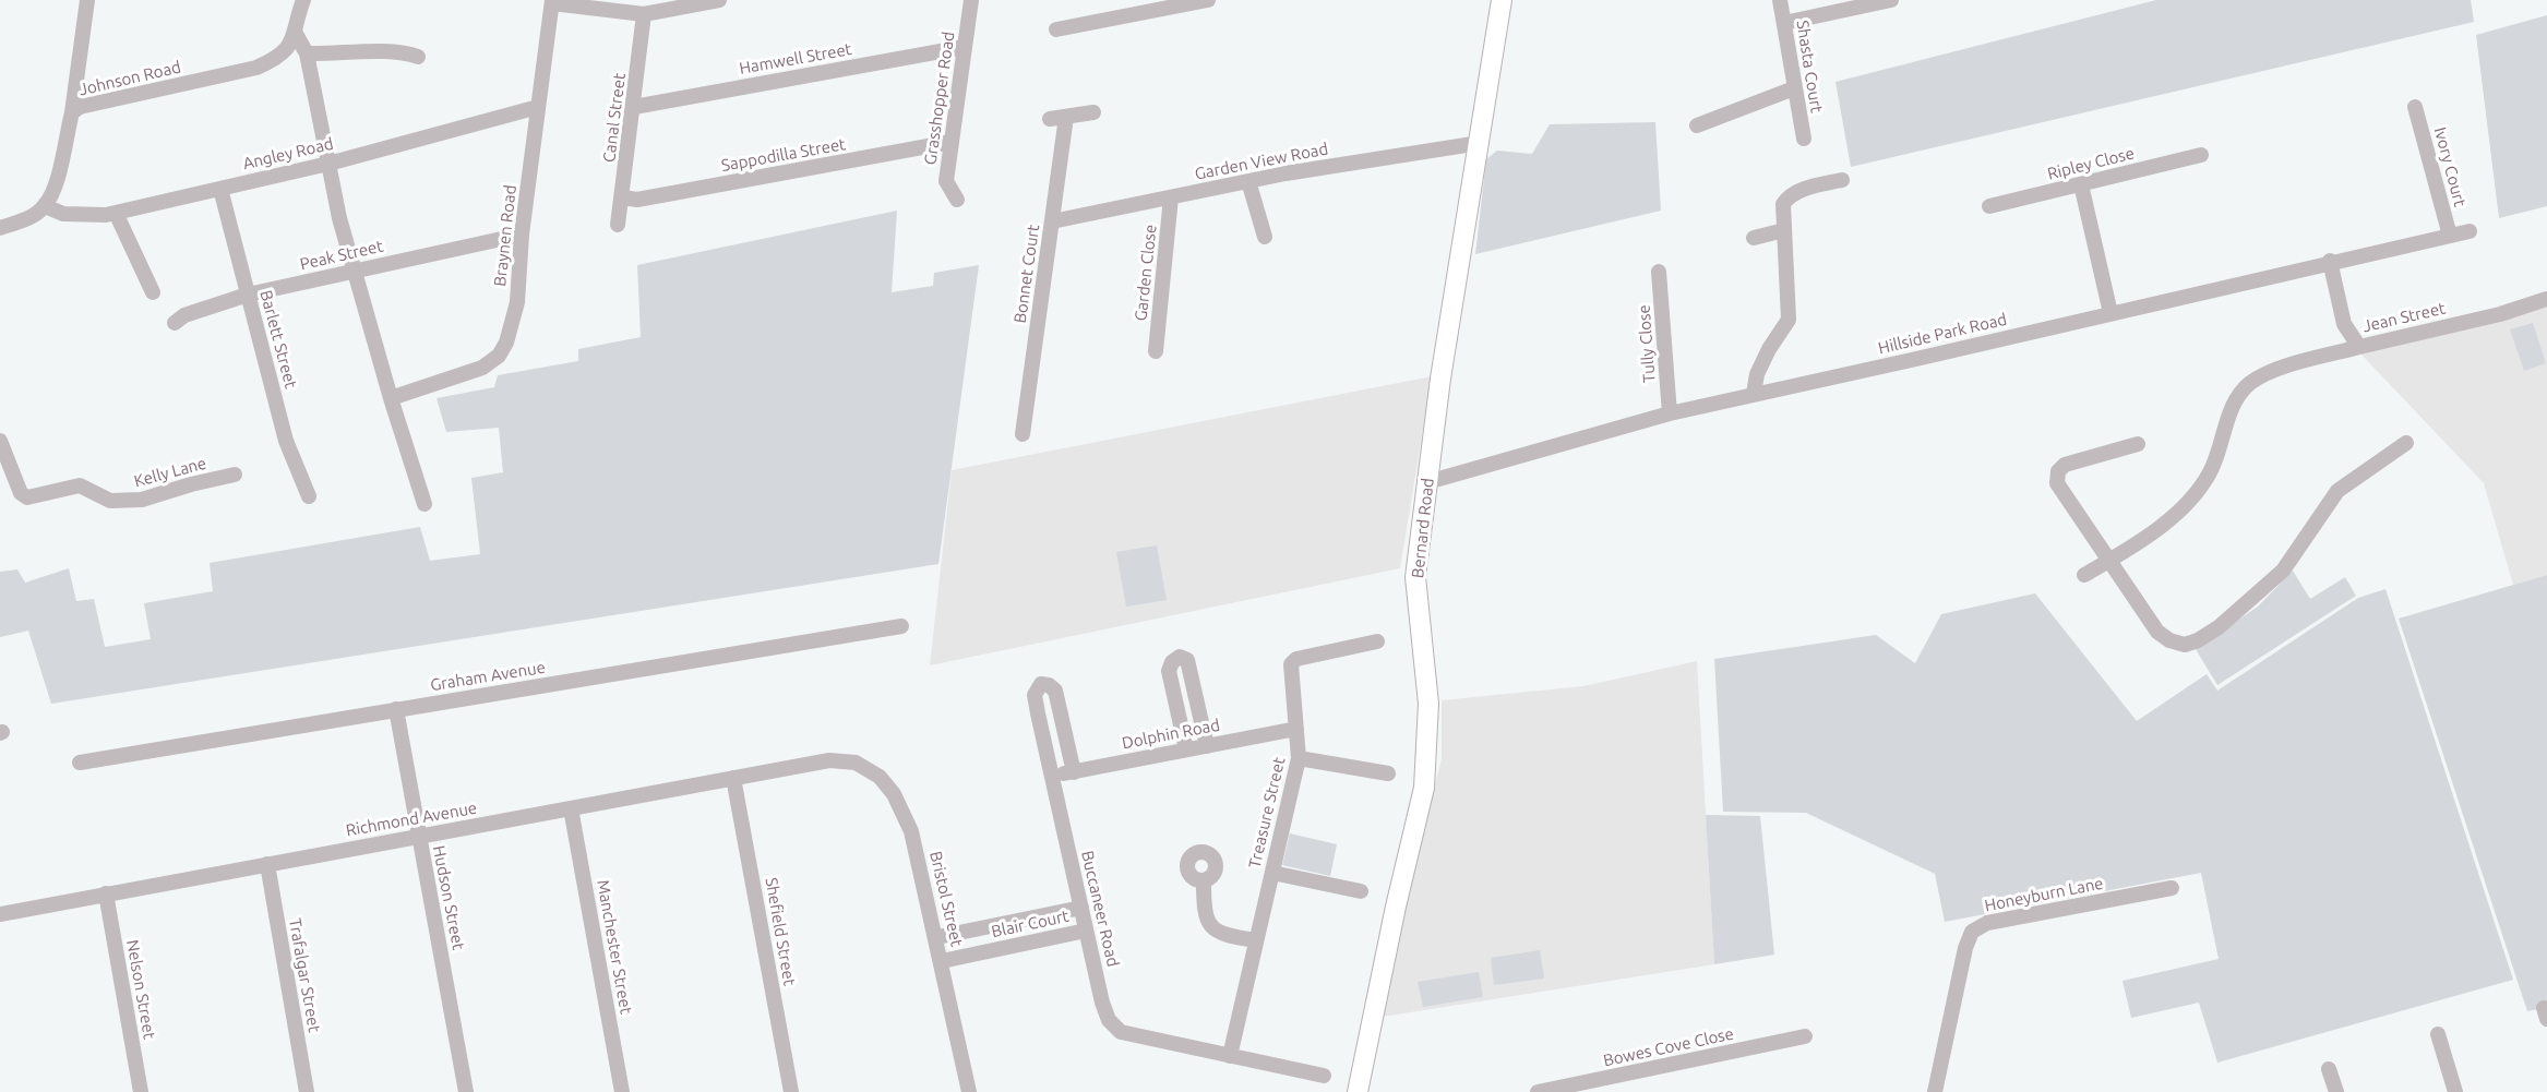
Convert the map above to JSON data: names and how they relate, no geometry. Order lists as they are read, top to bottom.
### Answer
{
  "streets": {
    "main road": ["Bernard Road"],
    "street": [
      "Hamwell Street",
      "Shasta Court",
      "Johnson Road",
      "Grasshopper Road",
      "Canal Street",
      "Angley Road",
      "Sappodilla Street",
      "Garden View Road",
      "Ripley Close",
      "Ivory Court",
      "Braynen Road",
      "Peak Street",
      "Garden Close",
      "Bonnet Court",
      "Jean Street",
      "Hillside Park Road",
      "Barlett Street",
      "Tully Close",
      "Kelly Lane",
      "Graham Avenue",
      "Dolphin Road",
      "Treasure Street",
      "Richmond Avenue",
      "Honeyburn Lane",
      "Hudson Street",
      "Bristol Street",
      "Buccaneer Road",
      "Blair Court",
      "Shefield Street",
      "Manchester Street",
      "Trafalgar Street",
      "Nelson Street",
      "Bowes Cove Close"
    ]
  },
  "crossings": [
    ["Hamwell Street", "Grasshopper Road"],
    ["Hamwell Street", "Canal Street"],
    ["Johnson Road", "Angley Road"],
    ["Grasshopper Road", "Sappodilla Street"],
    ["Canal Street", "Sappodilla Street"],
    ["Angley Road", "Braynen Road"],
    ["Angley Road", "Barlett Street"],
    ["Garden View Road", "Garden Close"],
    ["Garden View Road", "Bonnet Court"],
    ["Garden View Road", "Bernard Road"],
    ["Ivory Court", "Hillside Park Road"],
    ["Braynen Road", "Peak Street"],
    ["Peak Street", "Barlett Street"],
    ["Jean Street", "Hillside Park Road"],
    ["Hillside Park Road", "Tully Close"],
    ["Hillside Park Road", "Bernard Road"],
    ["Graham Avenue", "Hudson Street"],
    ["Dolphin Road", "Treasure Street"],
    ["Dolphin Road", "Buccaneer Road"],
    ["Treasure Street", "Buccaneer Road"],
    ["Richmond Avenue", "Hudson Street"],
    ["Richmond Avenue", "Bristol Street"],
    ["Richmond Avenue", "Shefield Street"],
    ["Richmond Avenue", "Manchester Street"],
    ["Richmond Avenue", "Trafalgar Street"],
    ["Richmond Avenue", "Nelson Street"],
    ["Bristol Street", "Blair Court"],
    ["Buccaneer Road", "Blair Court"]
  ]
}
